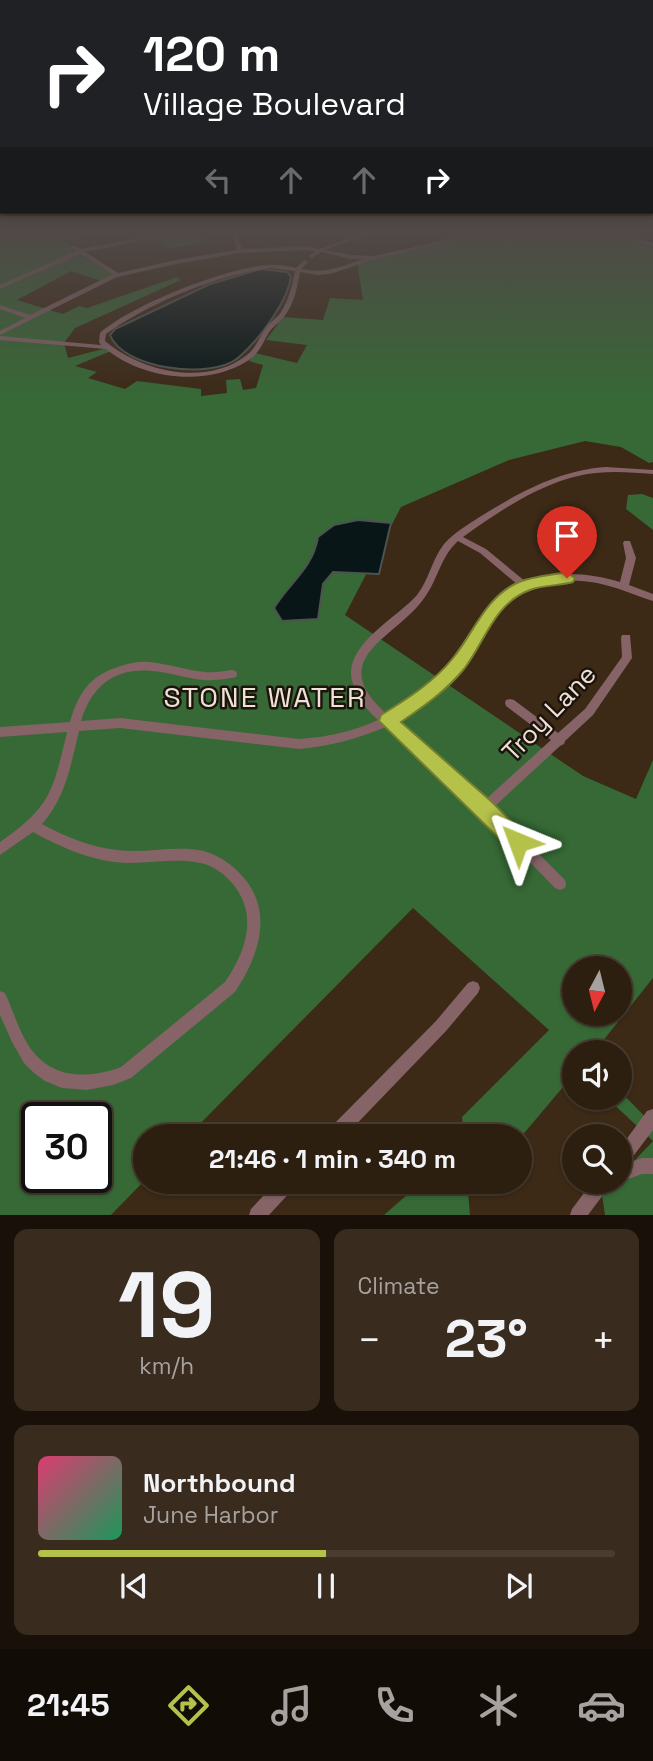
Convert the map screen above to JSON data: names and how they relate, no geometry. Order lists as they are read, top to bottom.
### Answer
{
  "streets": {
    "street": ["Troy Lane"]
  },
  "districts": ["STONE WATER"],
  "north": "bottom",
  "page": {
    "turn": ["120 m", "Village Boulevard"],
    "limit": "30",
    "trip": "21:46 · 1 min · 340 m",
    "tile": [
      ["19", "km/h"],
      "Climate"
    ],
    "heat": ["−", "23°", "+"],
    "song": ["Northbound", "June Harbor"],
    "tabs": "21:45"
  }
}
